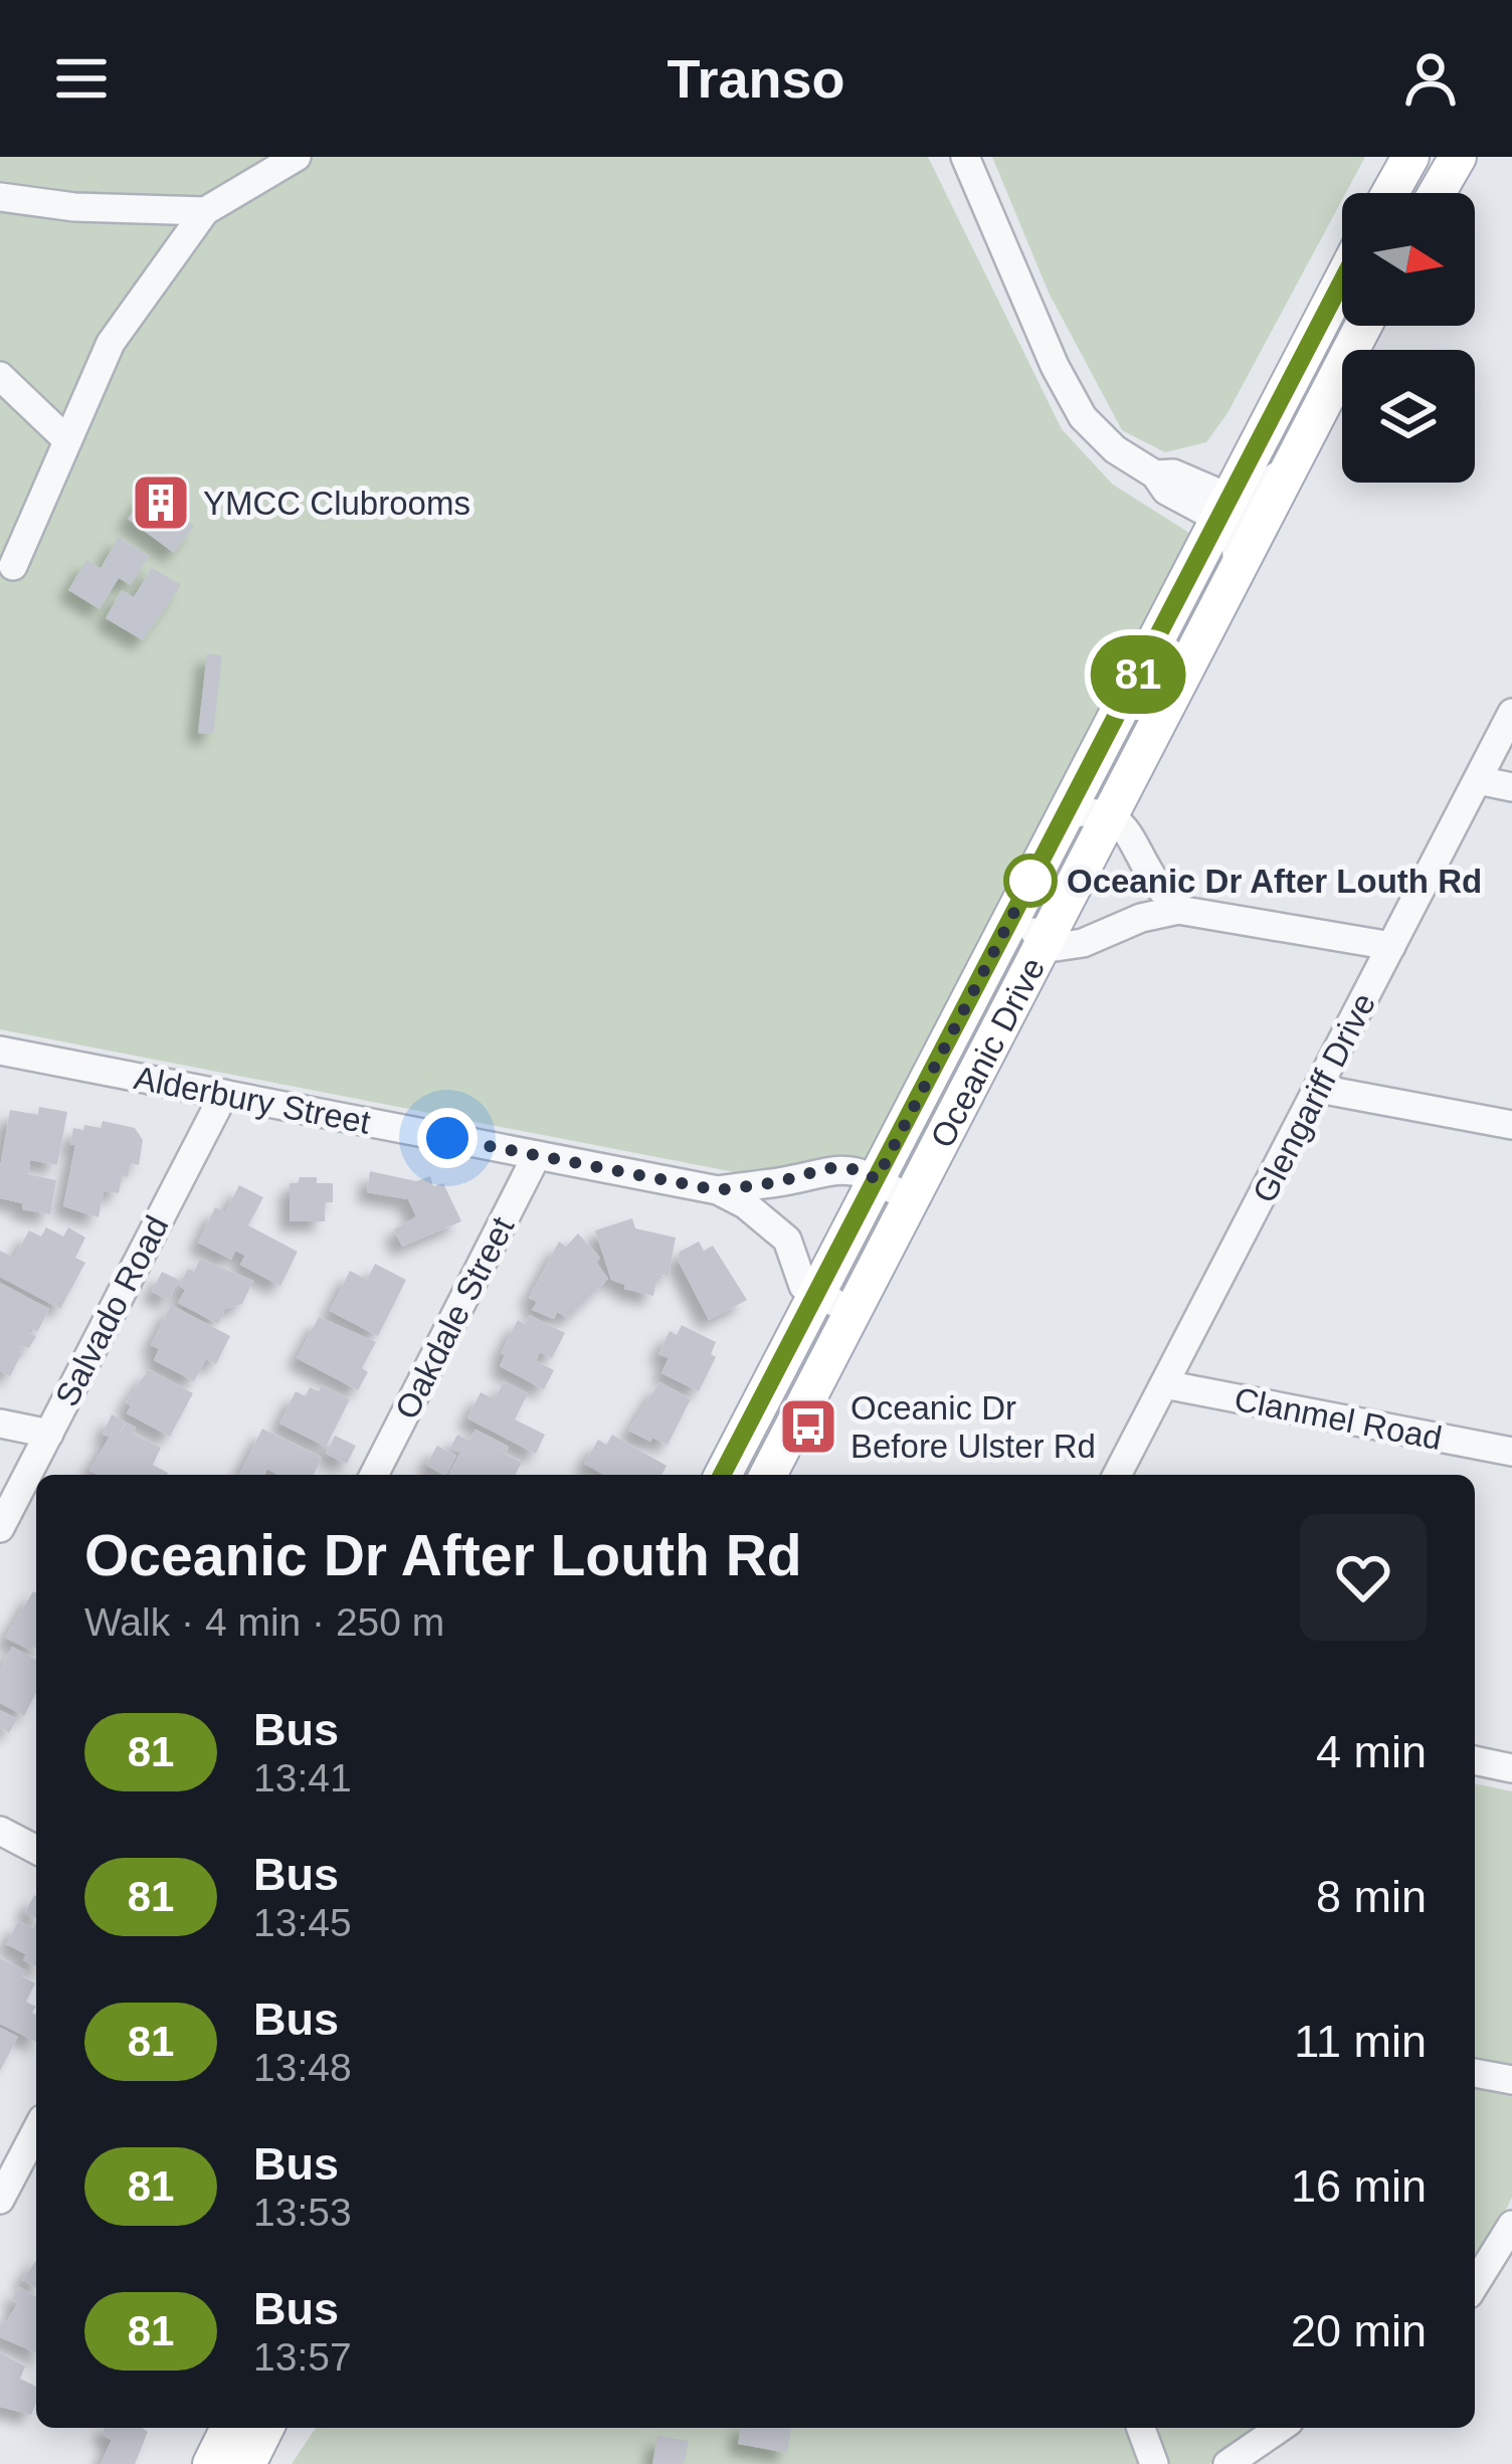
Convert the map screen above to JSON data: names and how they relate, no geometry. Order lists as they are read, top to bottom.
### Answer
{
  "streets": {
    "main road": ["Oceanic Drive"],
    "street": [
      "Glengariff Drive",
      "Alderbury Street",
      "Salvado Road",
      "Oakdale Street",
      "Clanmel Road"
    ]
  },
  "crossings": [
    ["Oceanic Drive", "Alderbury Street"],
    ["Glengariff Drive", "Clanmel Road"],
    ["Alderbury Street", "Salvado Road"],
    ["Alderbury Street", "Oakdale Street"]
  ],
  "places": {
    "building": ["YMCC Clubrooms"],
    "other": ["Oceanic Dr After Louth Rd"],
    "bus stop": ["Oceanic Dr Before Ulster Rd"]
  },
  "lines": ["bus line 81"],
  "north": "right",
  "page": {
    "header": "Transo",
    "on_map": "81",
    "heading": ["Oceanic Dr After Louth Rd", "Walk · 4 min · 250 m"],
    "list": [
      {
        "mark": "81",
        "name": "Bus",
        "note": "13:41",
        "value": "4 min"
      },
      {
        "mark": "81",
        "name": "Bus",
        "note": "13:45",
        "value": "8 min"
      },
      {
        "mark": "81",
        "name": "Bus",
        "note": "13:48",
        "value": "11 min"
      },
      {
        "mark": "81",
        "name": "Bus",
        "note": "13:53",
        "value": "16 min"
      },
      {
        "mark": "81",
        "name": "Bus",
        "note": "13:57",
        "value": "20 min"
      }
    ]
  }
}
